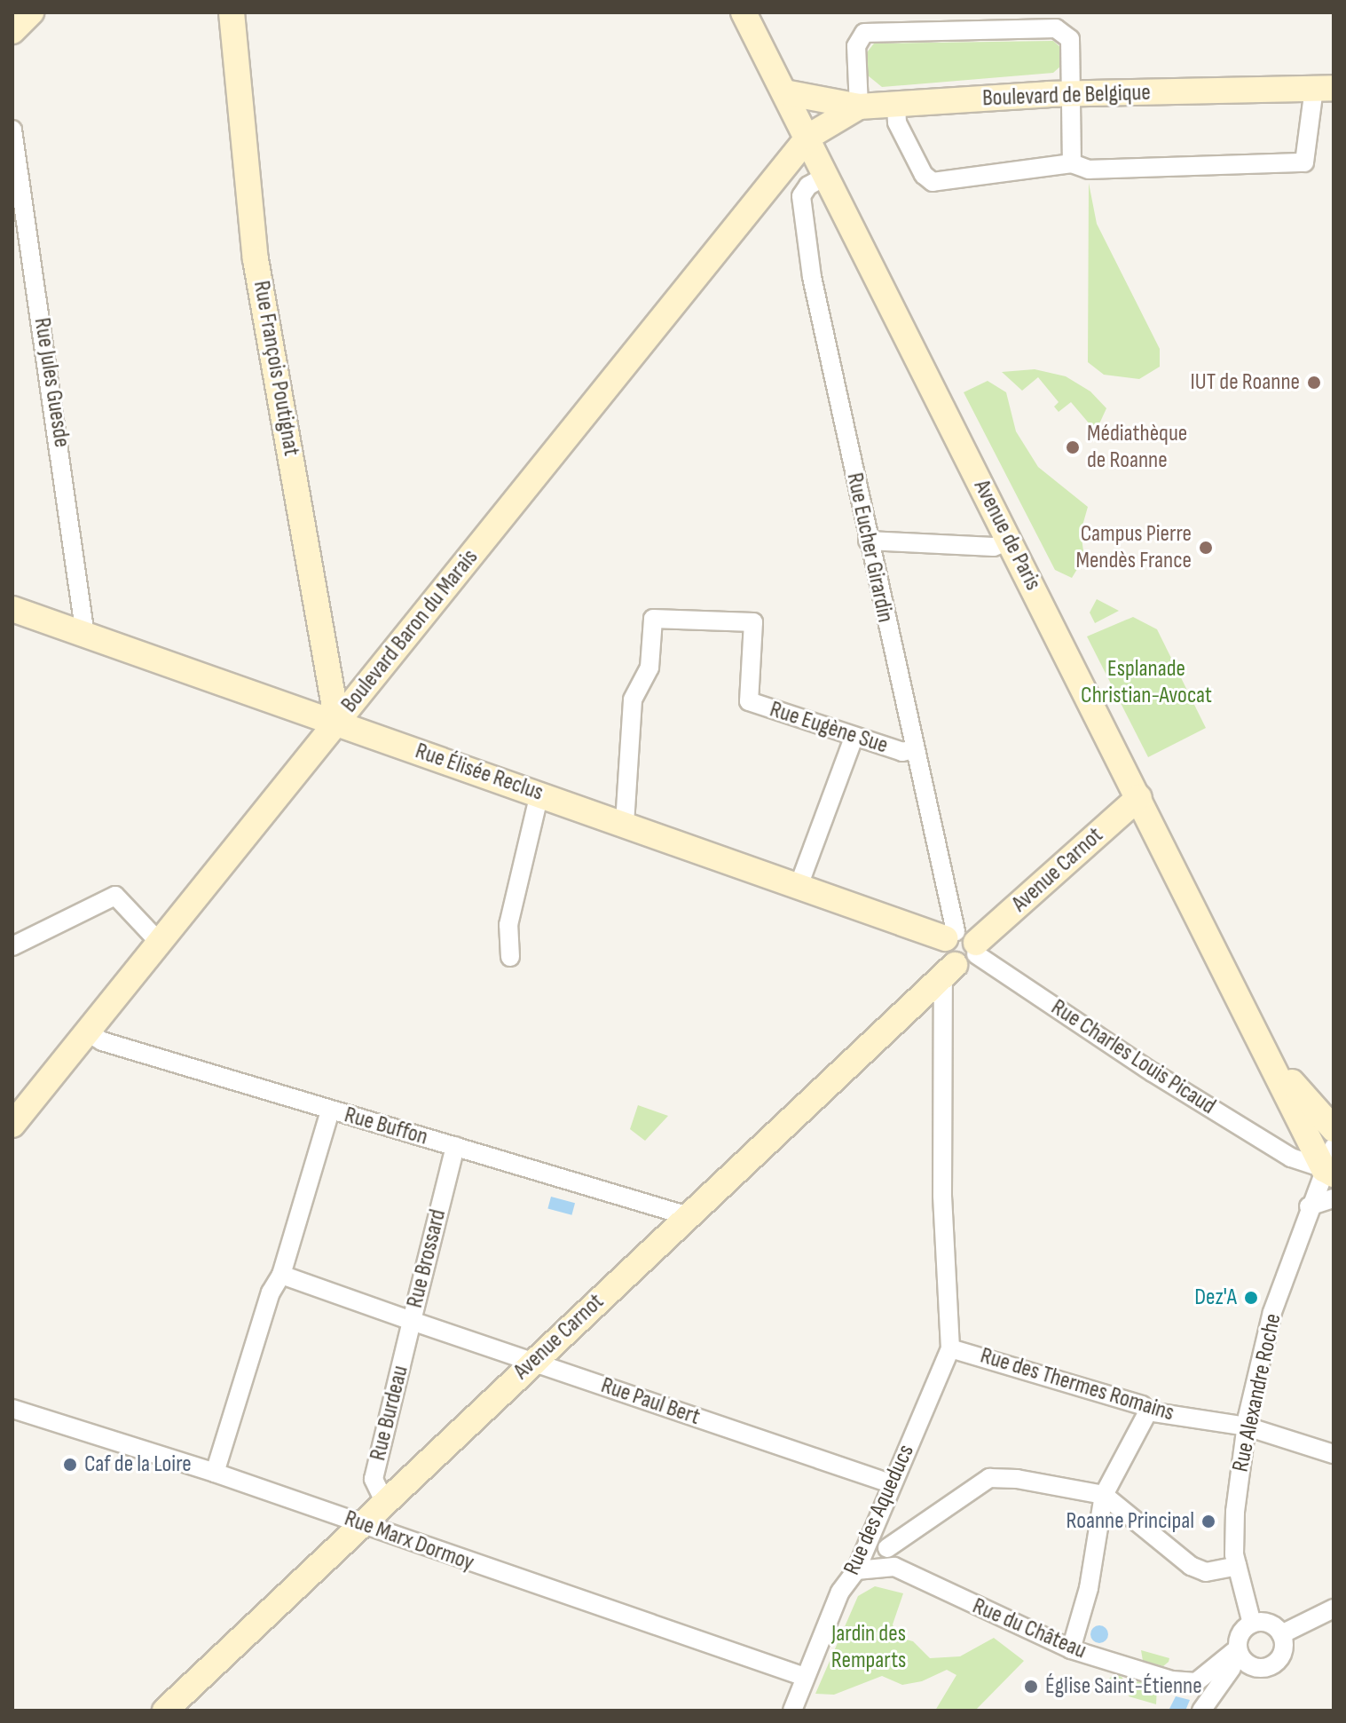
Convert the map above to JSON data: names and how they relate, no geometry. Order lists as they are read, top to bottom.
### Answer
{
  "streets": {
    "main road": [
      "Boulevard de Belgique",
      "Rue François Poutignat",
      "Avenue de Paris",
      "Boulevard Baron du Marais",
      "Rue Élisée Reclus",
      "Avenue Carnot"
    ],
    "street": [
      "Rue Jules Guesde",
      "Rue Eucher Girardin",
      "Rue Eugène Sue",
      "Rue Charles Louis Picaud",
      "Rue Buffon",
      "Rue Brossard",
      "Rue des Thermes Romains",
      "Rue Alexandre Roche",
      "Rue Paul Bert",
      "Rue Burdeau",
      "Rue des Aqueducs",
      "Rue Marx Dormoy",
      "Rue du Château"
    ]
  },
  "crossings": [
    ["Boulevard de Belgique", "Avenue de Paris"],
    ["Boulevard de Belgique", "Boulevard Baron du Marais"],
    ["Rue François Poutignat", "Boulevard Baron du Marais"],
    ["Rue François Poutignat", "Rue Élisée Reclus"],
    ["Rue Jules Guesde", "Rue Élisée Reclus"],
    ["Avenue de Paris", "Boulevard Baron du Marais"],
    ["Avenue de Paris", "Avenue Carnot"],
    ["Rue Eucher Girardin", "Rue Eugène Sue"],
    ["Rue Eucher Girardin", "Rue Élisée Reclus"],
    ["Rue Eucher Girardin", "Avenue Carnot"],
    ["Rue Eucher Girardin", "Rue Charles Louis Picaud"],
    ["Rue Eucher Girardin", "Rue des Thermes Romains"],
    ["Rue Eucher Girardin", "Rue des Aqueducs"],
    ["Boulevard Baron du Marais", "Rue Élisée Reclus"],
    ["Boulevard Baron du Marais", "Rue Buffon"],
    ["Rue Eugène Sue", "Rue Élisée Reclus"],
    ["Rue Élisée Reclus", "Avenue Carnot"],
    ["Rue Élisée Reclus", "Rue Charles Louis Picaud"],
    ["Avenue Carnot", "Rue Charles Louis Picaud"],
    ["Avenue Carnot", "Rue Buffon"],
    ["Avenue Carnot", "Rue Paul Bert"],
    ["Avenue Carnot", "Rue Burdeau"],
    ["Avenue Carnot", "Rue Marx Dormoy"],
    ["Rue Charles Louis Picaud", "Rue Alexandre Roche"],
    ["Rue Buffon", "Rue Brossard"],
    ["Rue Brossard", "Rue Paul Bert"],
    ["Rue Brossard", "Rue Burdeau"],
    ["Rue des Thermes Romains", "Rue Alexandre Roche"],
    ["Rue des Thermes Romains", "Rue des Aqueducs"],
    ["Rue Paul Bert", "Rue Burdeau"],
    ["Rue Paul Bert", "Rue des Aqueducs"],
    ["Rue des Aqueducs", "Rue Marx Dormoy"]
  ],
  "parks": ["Esplanade Christian-Avocat", "Jardin des Remparts"],
  "places": [
    "IUT de Roanne",
    "Médiathèque de Roanne",
    "Campus Pierre Mendès France",
    "Dez'A",
    "Caf de la Loire",
    "Roanne Principal",
    "Église Saint-Étienne"
  ]
}
